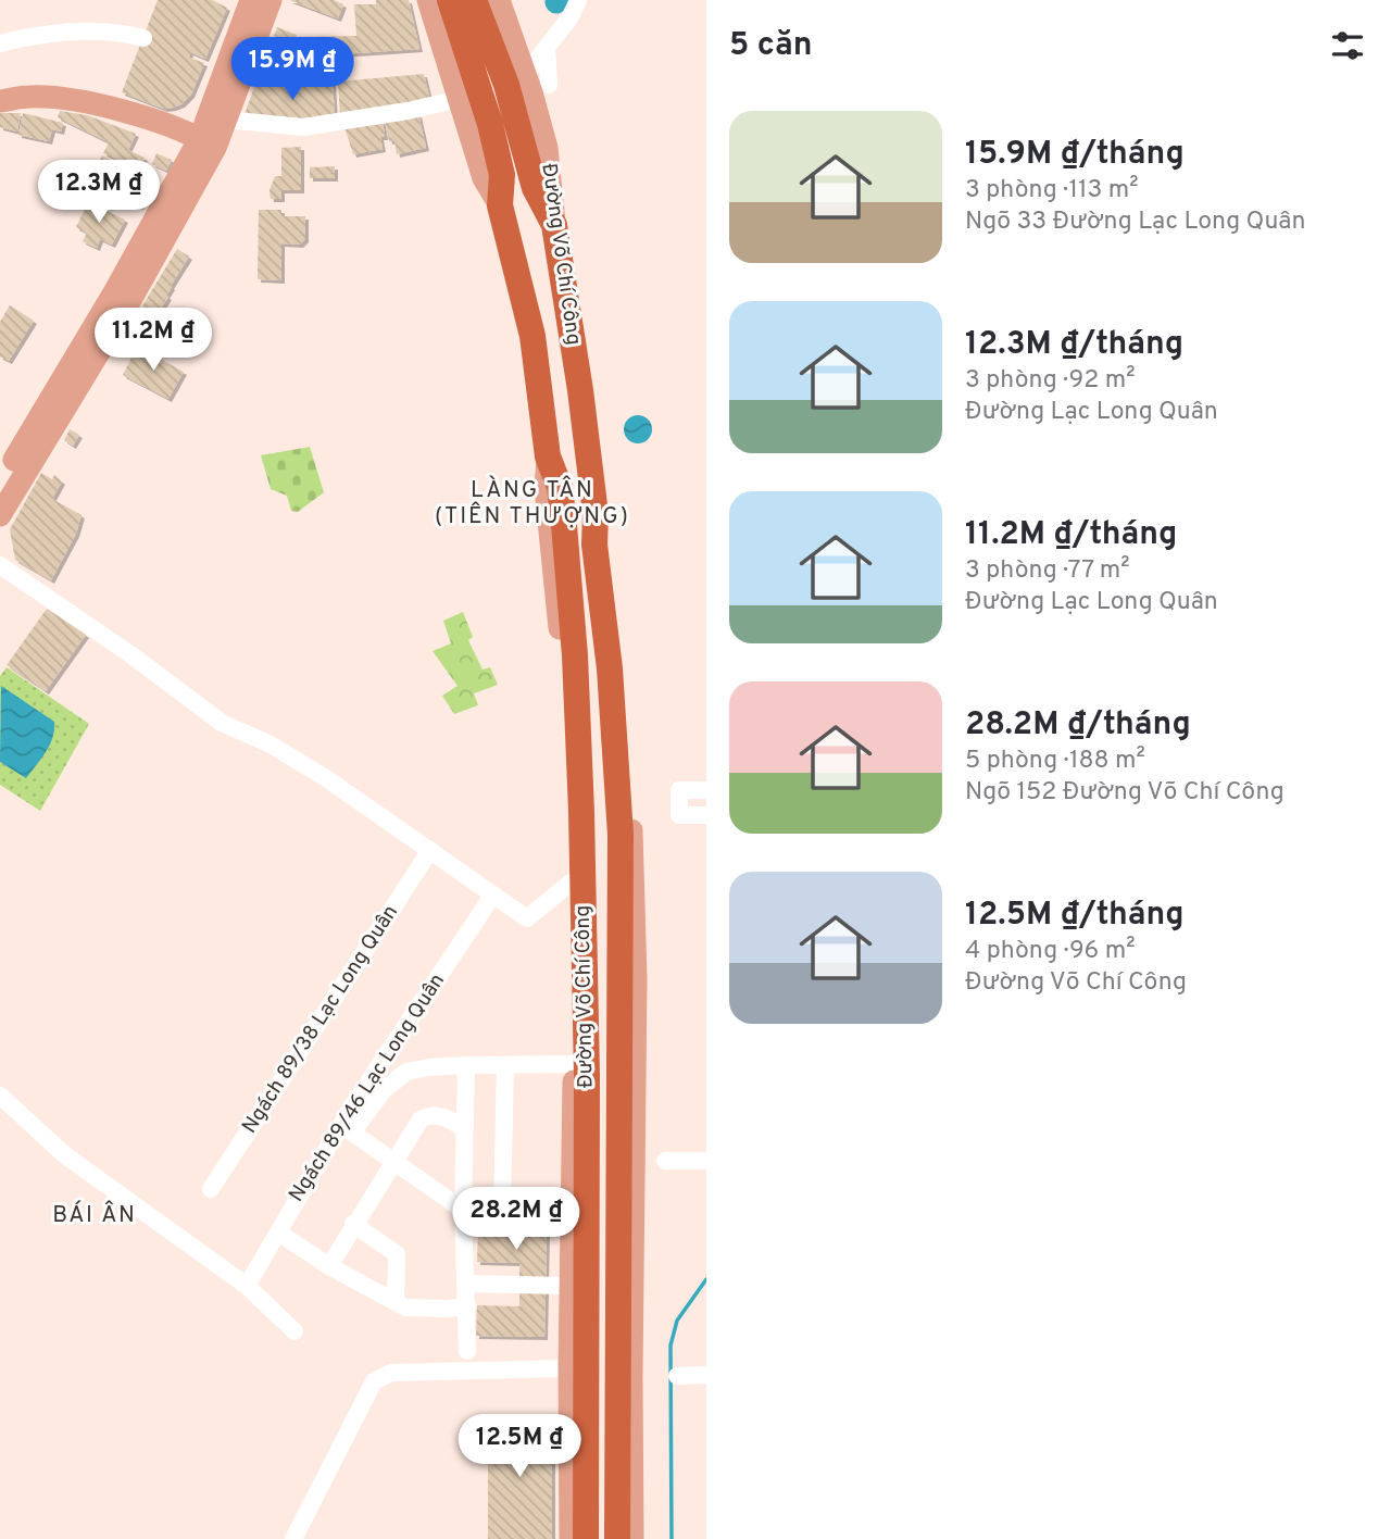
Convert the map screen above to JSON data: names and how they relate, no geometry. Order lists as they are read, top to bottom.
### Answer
{
  "streets": {
    "highway": ["Đường Võ Chí Công"],
    "street": ["Ngách 89/38 Lạc Long Quân", "Ngách 89/46 Lạc Long Quân"]
  },
  "districts": ["LÀNG TÂN (TIÊN THƯỢNG)", "BÁI ÂN"],
  "page": {
    "heading": "5 căn",
    "price": [
      "15.9M ₫",
      "12.3M ₫",
      "11.2M ₫",
      "28.2M ₫",
      "12.5M ₫"
    ],
    "list": [
      {
        "name": "15.9M ₫/tháng",
        "note": "3 phòng · 113 m² · Ngõ 33 Đường Lạc Long Quân"
      },
      {
        "name": "12.3M ₫/tháng",
        "note": "3 phòng · 92 m² · Đường Lạc Long Quân"
      },
      {
        "name": "11.2M ₫/tháng",
        "note": "3 phòng · 77 m² · Đường Lạc Long Quân"
      },
      {
        "name": "28.2M ₫/tháng",
        "note": "5 phòng · 188 m² · Ngõ 152 Đường Võ Chí Công"
      },
      {
        "name": "12.5M ₫/tháng",
        "note": "4 phòng · 96 m² · Đường Võ Chí Công"
      }
    ]
  }
}
